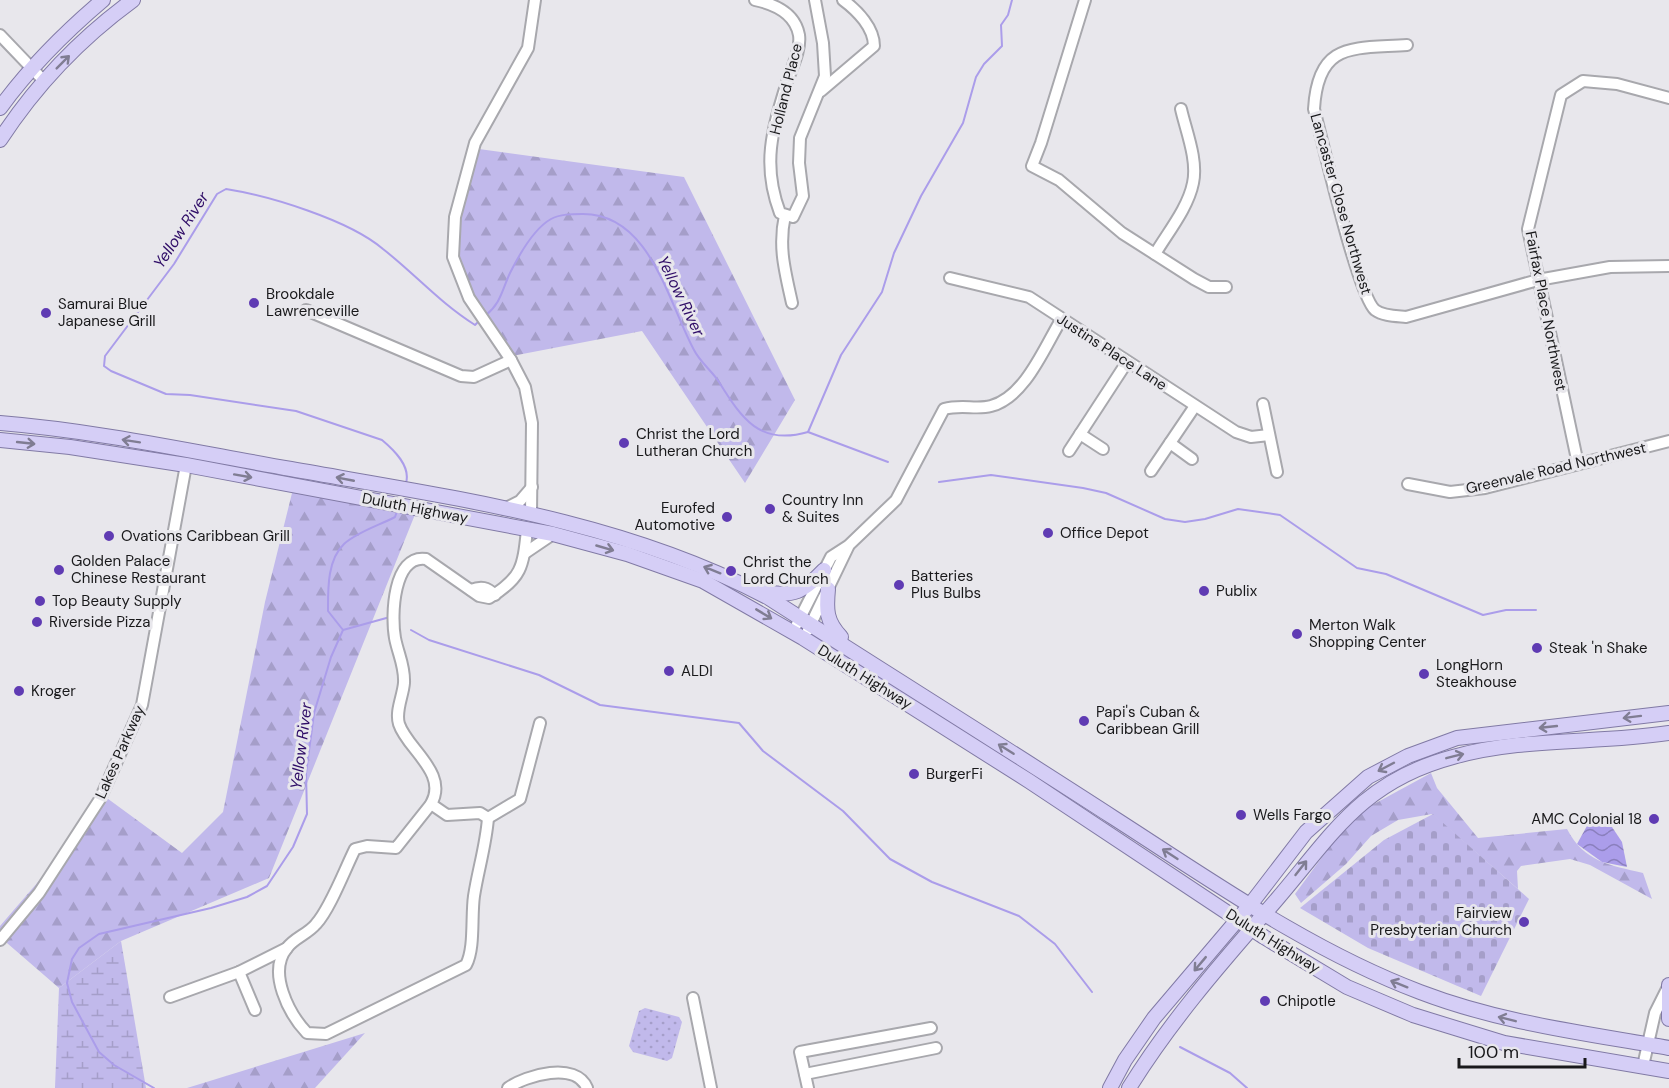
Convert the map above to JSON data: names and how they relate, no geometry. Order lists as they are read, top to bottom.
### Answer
{
  "streets": {
    "main road": ["Duluth Highway"],
    "street": [
      "Holland Place",
      "Lancaster Close Northwest",
      "Fairfax Place Northwest",
      "Justins Place Lane",
      "Greenvale Road Northwest",
      "Lakes Parkway"
    ]
  },
  "crossings": [
    ["Lancaster Close Northwest", "Fairfax Place Northwest"],
    ["Fairfax Place Northwest", "Greenvale Road Northwest"],
    ["Duluth Highway", "Lakes Parkway"]
  ],
  "water": ["Yellow River"],
  "places": [
    "Brookdale Lawrenceville",
    "Samurai Blue Japanese Grill",
    "Christ the Lord Lutheran Church",
    "Country Inn & Suites",
    "Eurofed Automotive",
    "Office Depot",
    "Ovations Caribbean Grill",
    "Golden Palace Chinese Restaurant",
    "Christ the Lord Church",
    "Batteries Plus Bulbs",
    "Publix",
    "Top Beauty Supply",
    "Riverside Pizza",
    "Merton Walk Shopping Center",
    "Steak 'n Shake",
    "ALDI",
    "LongHorn Steakhouse",
    "Kroger",
    "Papi's Cuban & Caribbean Grill",
    "BurgerFi",
    "Wells Fargo",
    "AMC Colonial 18",
    "Fairview Presbyterian Church",
    "Chipotle"
  ],
  "scale_bar": "100 m"
}
